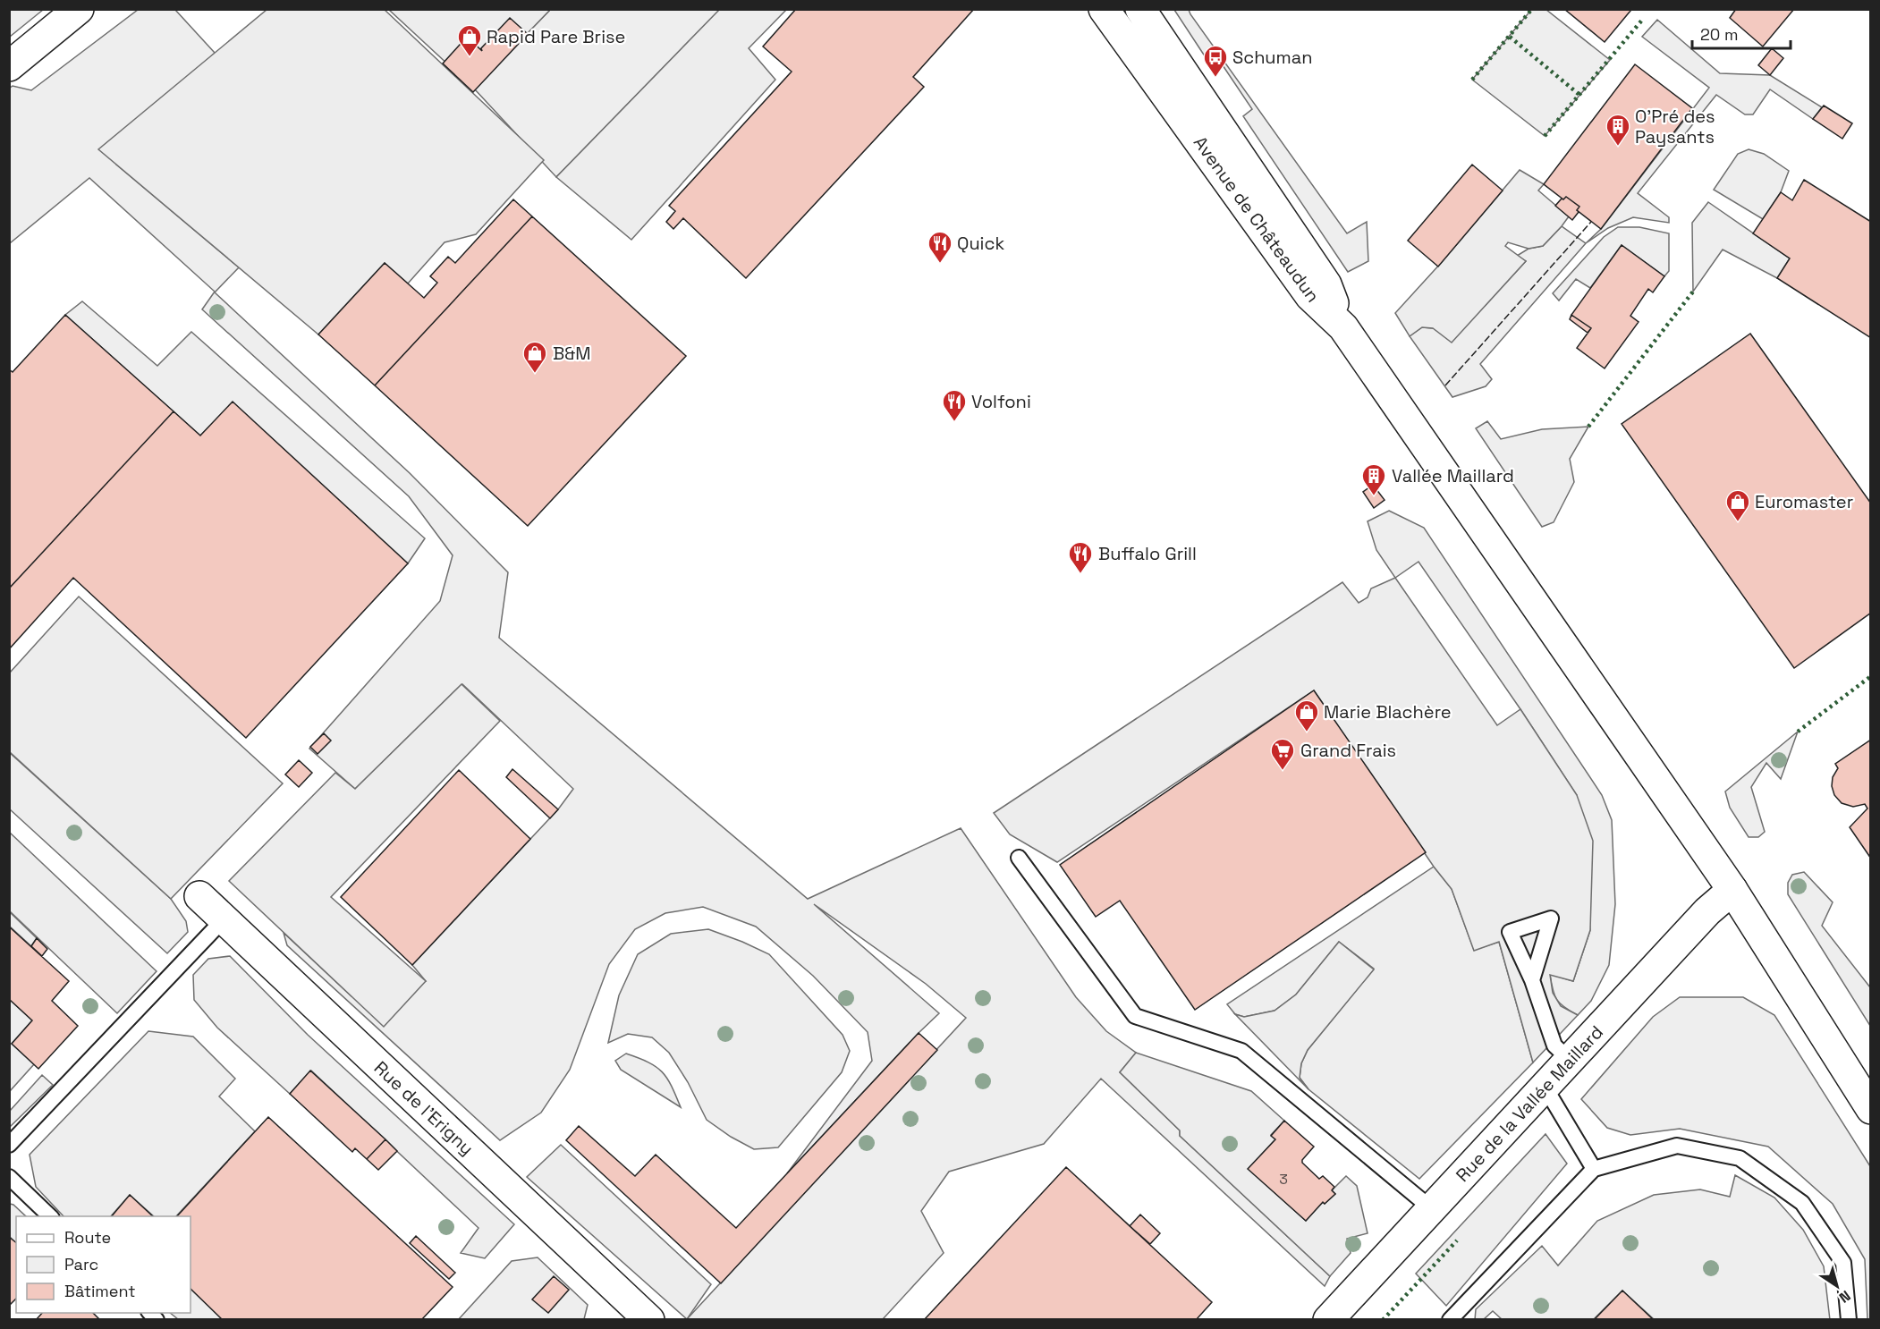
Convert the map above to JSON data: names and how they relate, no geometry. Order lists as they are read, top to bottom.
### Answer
{
  "streets": {
    "main road": ["Avenue de Châteaudun", "Rue de la Vallée Maillard", "Rue de l'Erigny"]
  },
  "places": {
    "shop": [
      "Rapid Pare Brise",
      "B&M",
      "Euromaster",
      "Marie Blachère"
    ],
    "bus stop": ["Schuman"],
    "building": ["O'Pré des Paysants", "Vallée Maillard"],
    "restaurant": ["Quick", "Volfoni", "Buffalo Grill"],
    "supermarket": ["Grand Frais"]
  },
  "house_numbers": ["3"],
  "legend": ["Route", "Parc", "Bâtiment"],
  "scale_bar": "20 m",
  "north": "bottom right"
}
